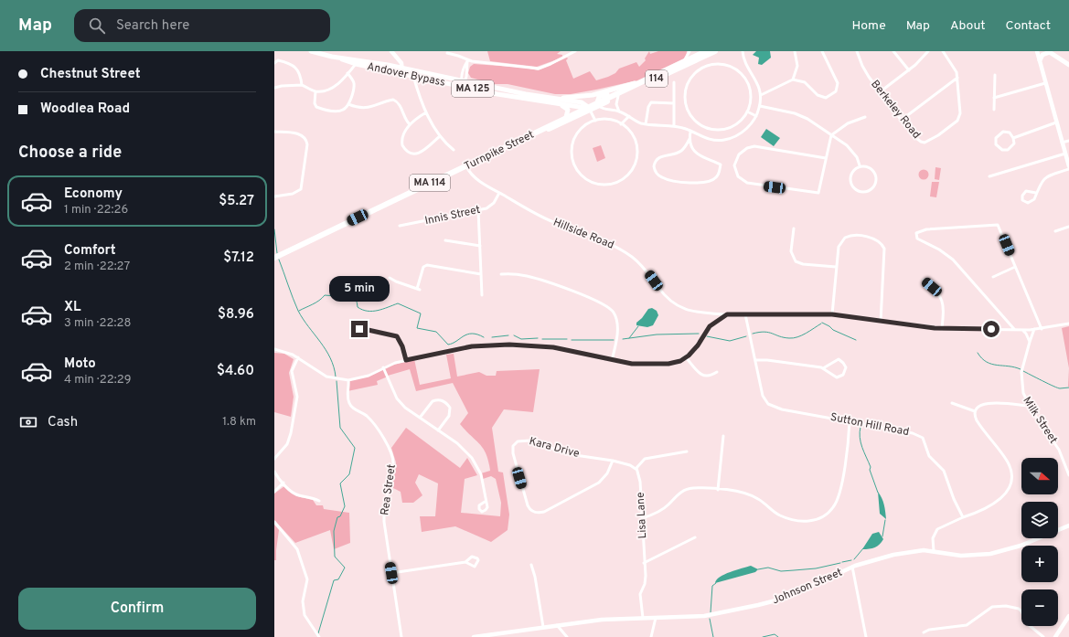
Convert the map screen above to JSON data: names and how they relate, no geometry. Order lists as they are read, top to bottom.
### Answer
{
  "streets": {
    "highway": ["114", "Turnpike Street", "MA 114"],
    "main road": ["Andover Bypass", "MA 125"],
    "street": [
      "Berkeley Road",
      "Innis Street",
      "Hillside Road",
      "Milk Street",
      "Sutton Hill Road",
      "Kara Drive",
      "Rea Street",
      "Lisa Lane",
      "Johnson Street"
    ]
  },
  "crossings": [
    ["Andover Bypass", "MA 125"],
    ["Andover Bypass", "Turnpike Street"],
    ["MA 125", "Turnpike Street"],
    ["Turnpike Street", "Hillside Road"],
    ["Innis Street", "Hillside Road"],
    ["Hillside Road", "Milk Street"],
    ["Hillside Road", "Sutton Hill Road"],
    ["Kara Drive", "Lisa Lane"],
    ["Lisa Lane", "Johnson Street"]
  ],
  "north": "right",
  "page": {
    "header": "Map",
    "search": "Search here",
    "nav": [
      "Home",
      "Map",
      "About",
      "Contact"
    ],
    "banner": ["Chestnut Street", "Woodlea Road"],
    "heading": "Choose a ride",
    "list": [
      {
        "name": "Economy",
        "note": "1 min · 22:26",
        "value": "$5.27"
      },
      {
        "name": "Comfort",
        "note": "2 min · 22:27",
        "value": "$7.12"
      },
      {
        "name": "XL",
        "note": "3 min · 22:28",
        "value": "$8.96"
      },
      {
        "name": "Moto",
        "note": "4 min · 22:29",
        "value": "$4.60"
      }
    ],
    "bubble": "5 min",
    "pay": ["Cash", "1.8 km"],
    "map_buttons": ["+", "−"],
    "buttons": "Confirm"
  }
}
